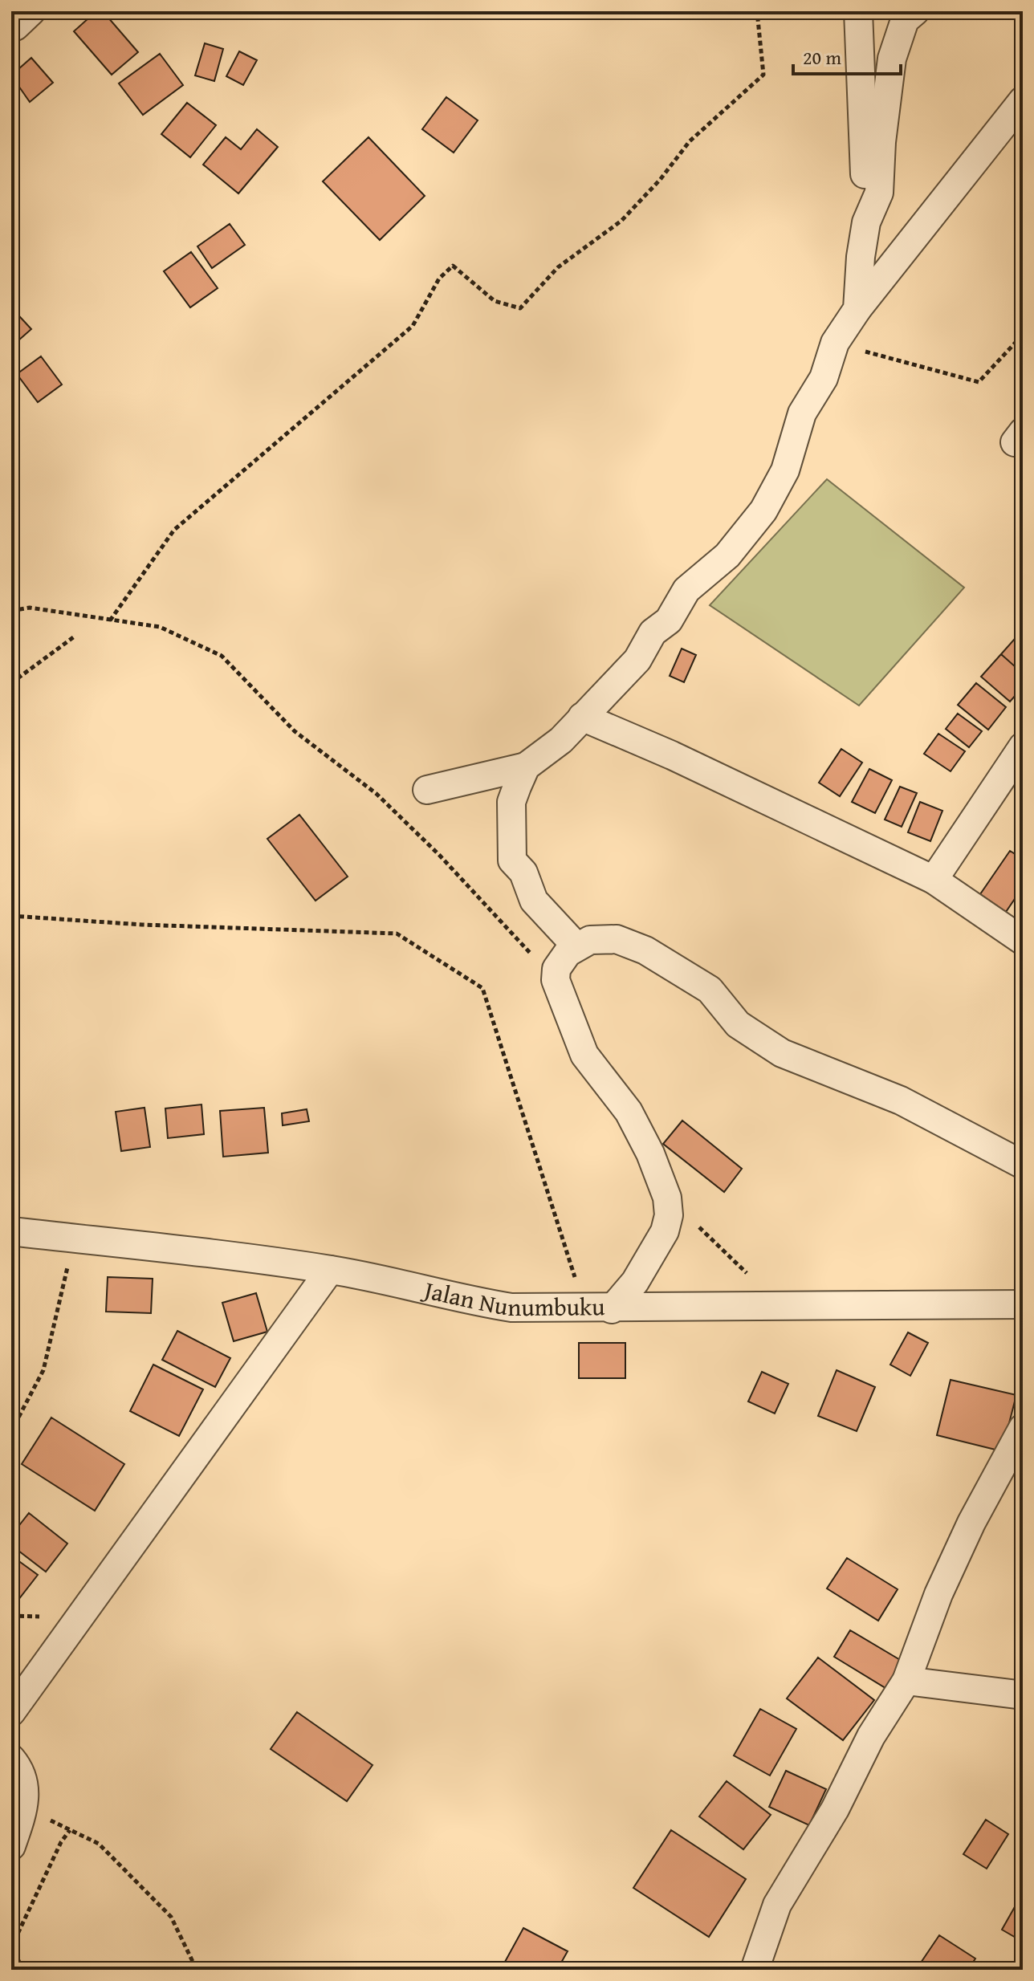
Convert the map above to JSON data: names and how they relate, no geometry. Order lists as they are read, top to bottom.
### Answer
{
  "streets": {
    "street": ["Jalan Nunumbuku"]
  },
  "scale_bar": "20 m"
}
